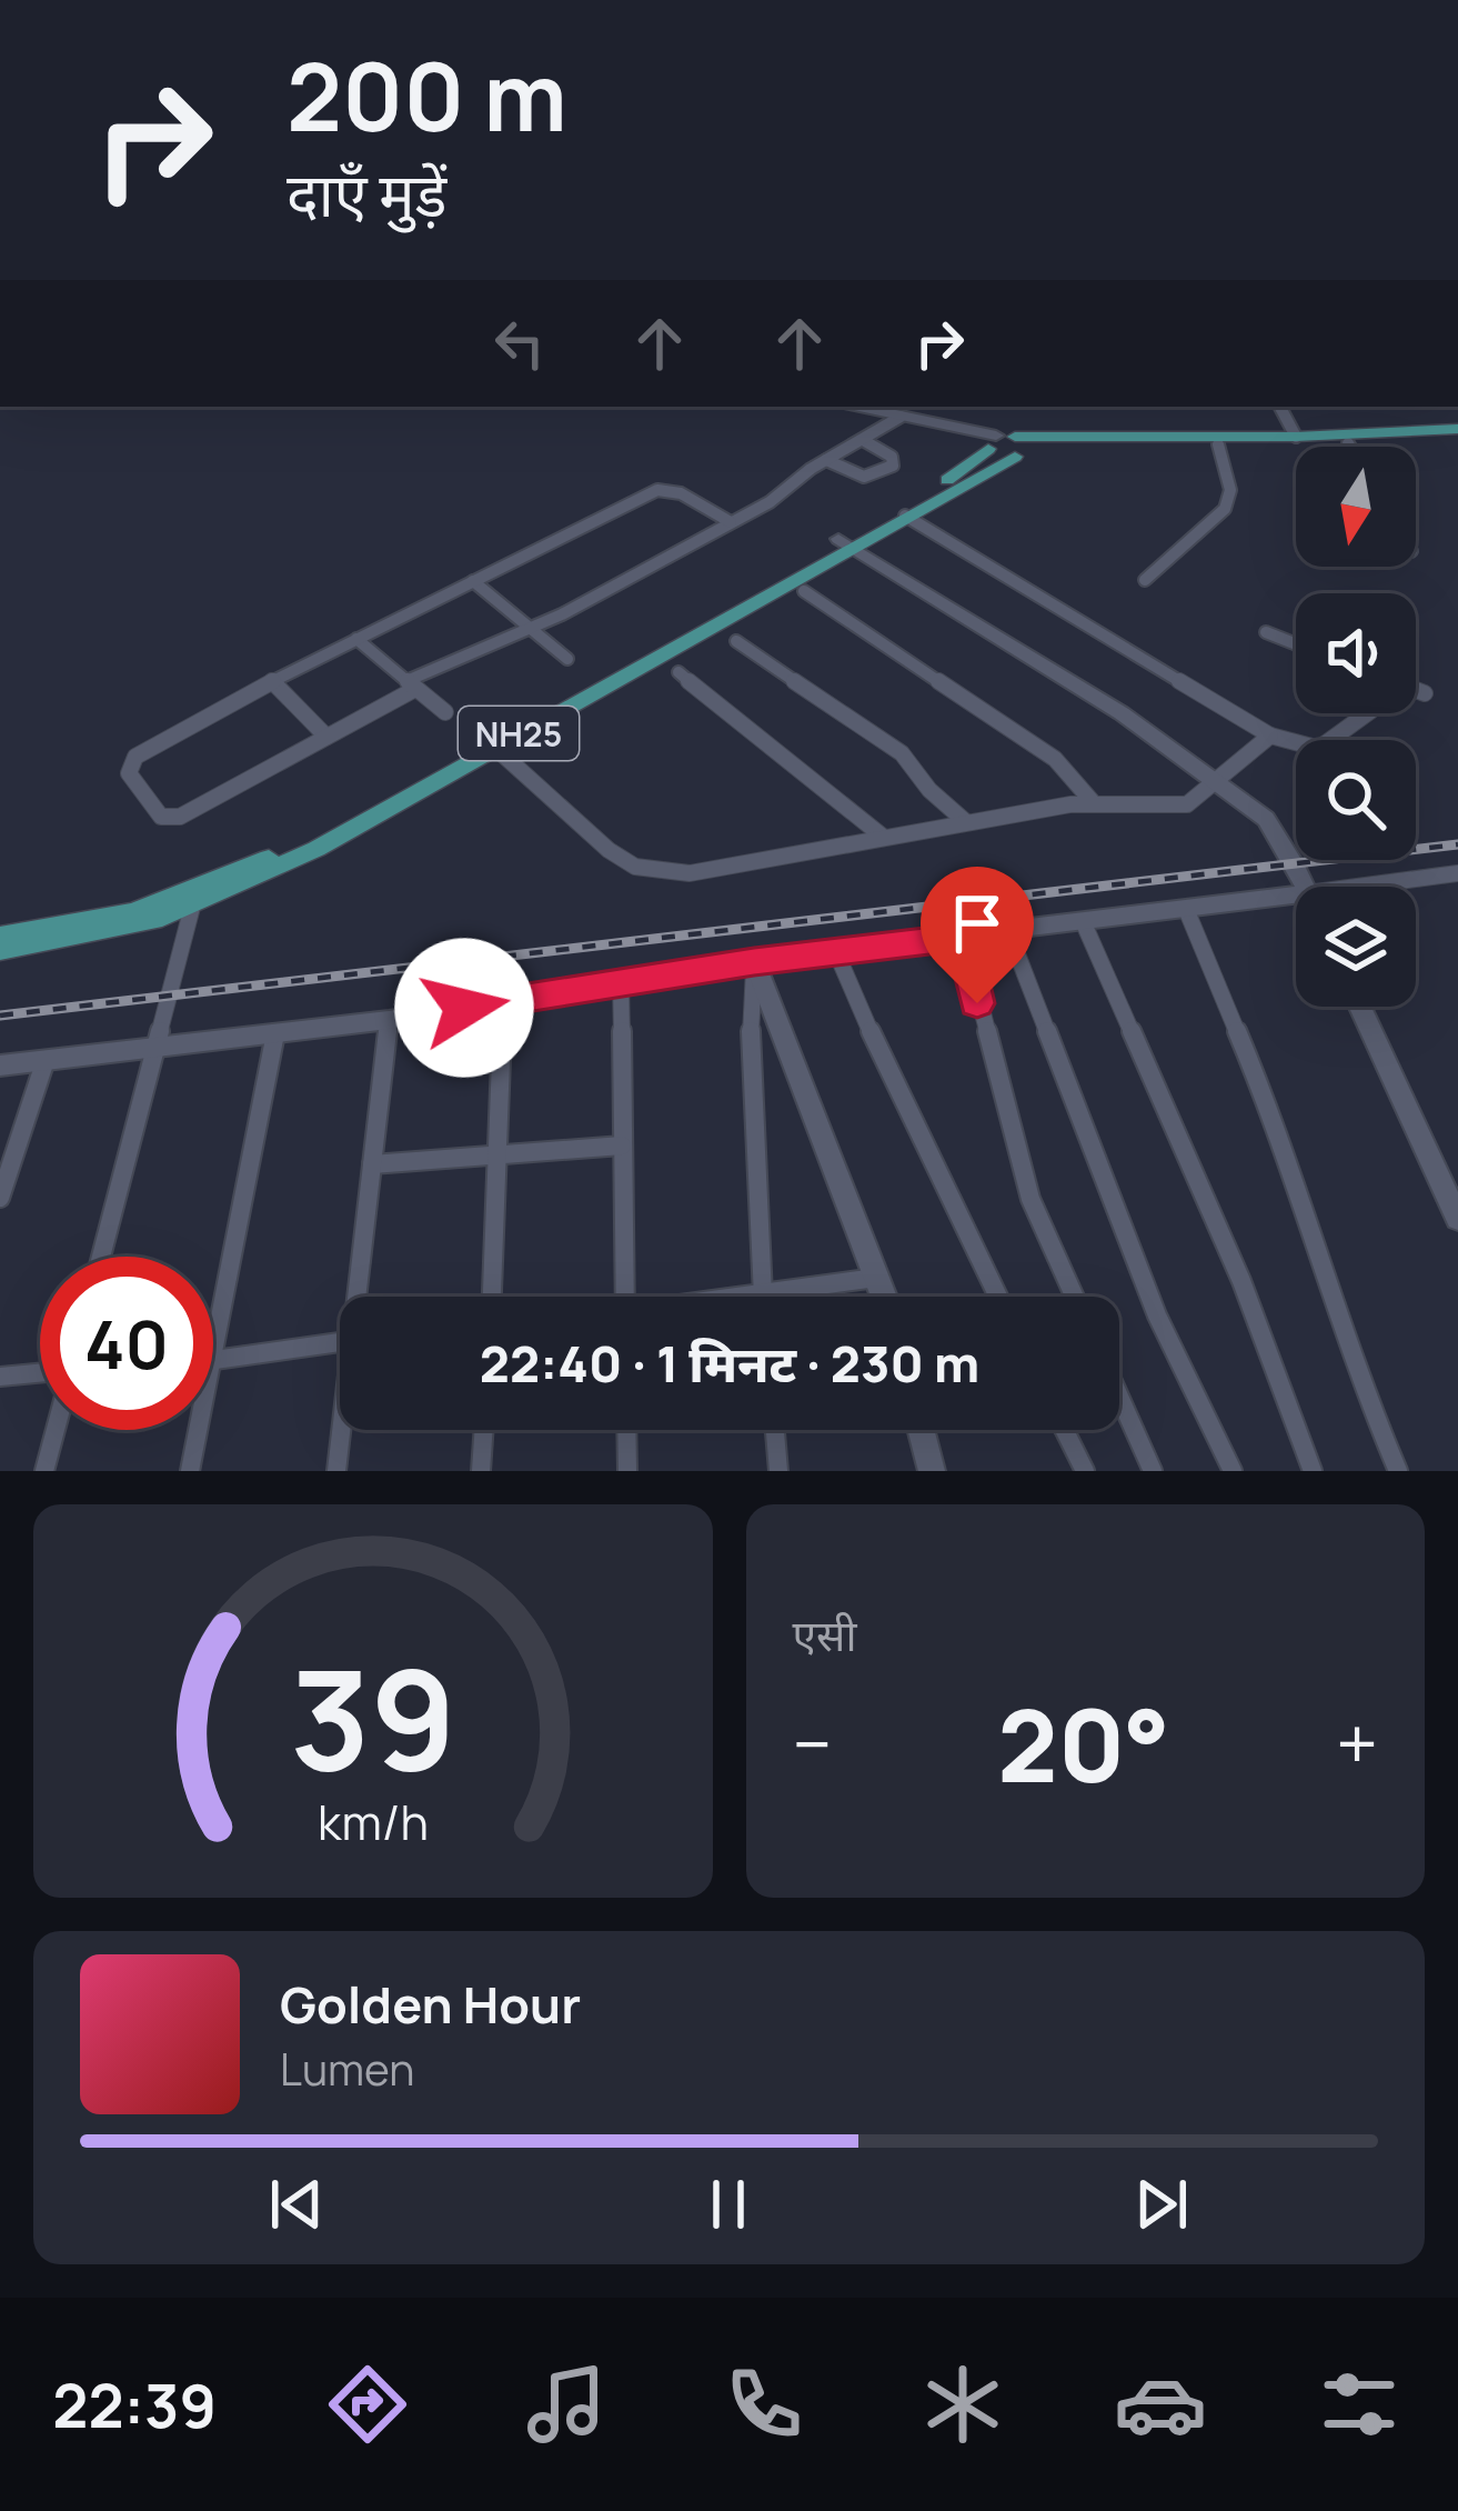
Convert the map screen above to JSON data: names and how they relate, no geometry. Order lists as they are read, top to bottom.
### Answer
{
  "streets": {
    "main road": ["NH25"]
  },
  "north": "bottom",
  "page": {
    "turn": ["200 m", "दाएँ मुड़ें"],
    "limit": "40",
    "trip": "22:40 · 1 मिनट · 230 m",
    "tile": "एसी",
    "heat": ["−", "20°", "+"],
    "song": ["Golden Hour", "Lumen"],
    "tabs": "22:39",
    "gauge": ["39", "km/h"]
  }
}
